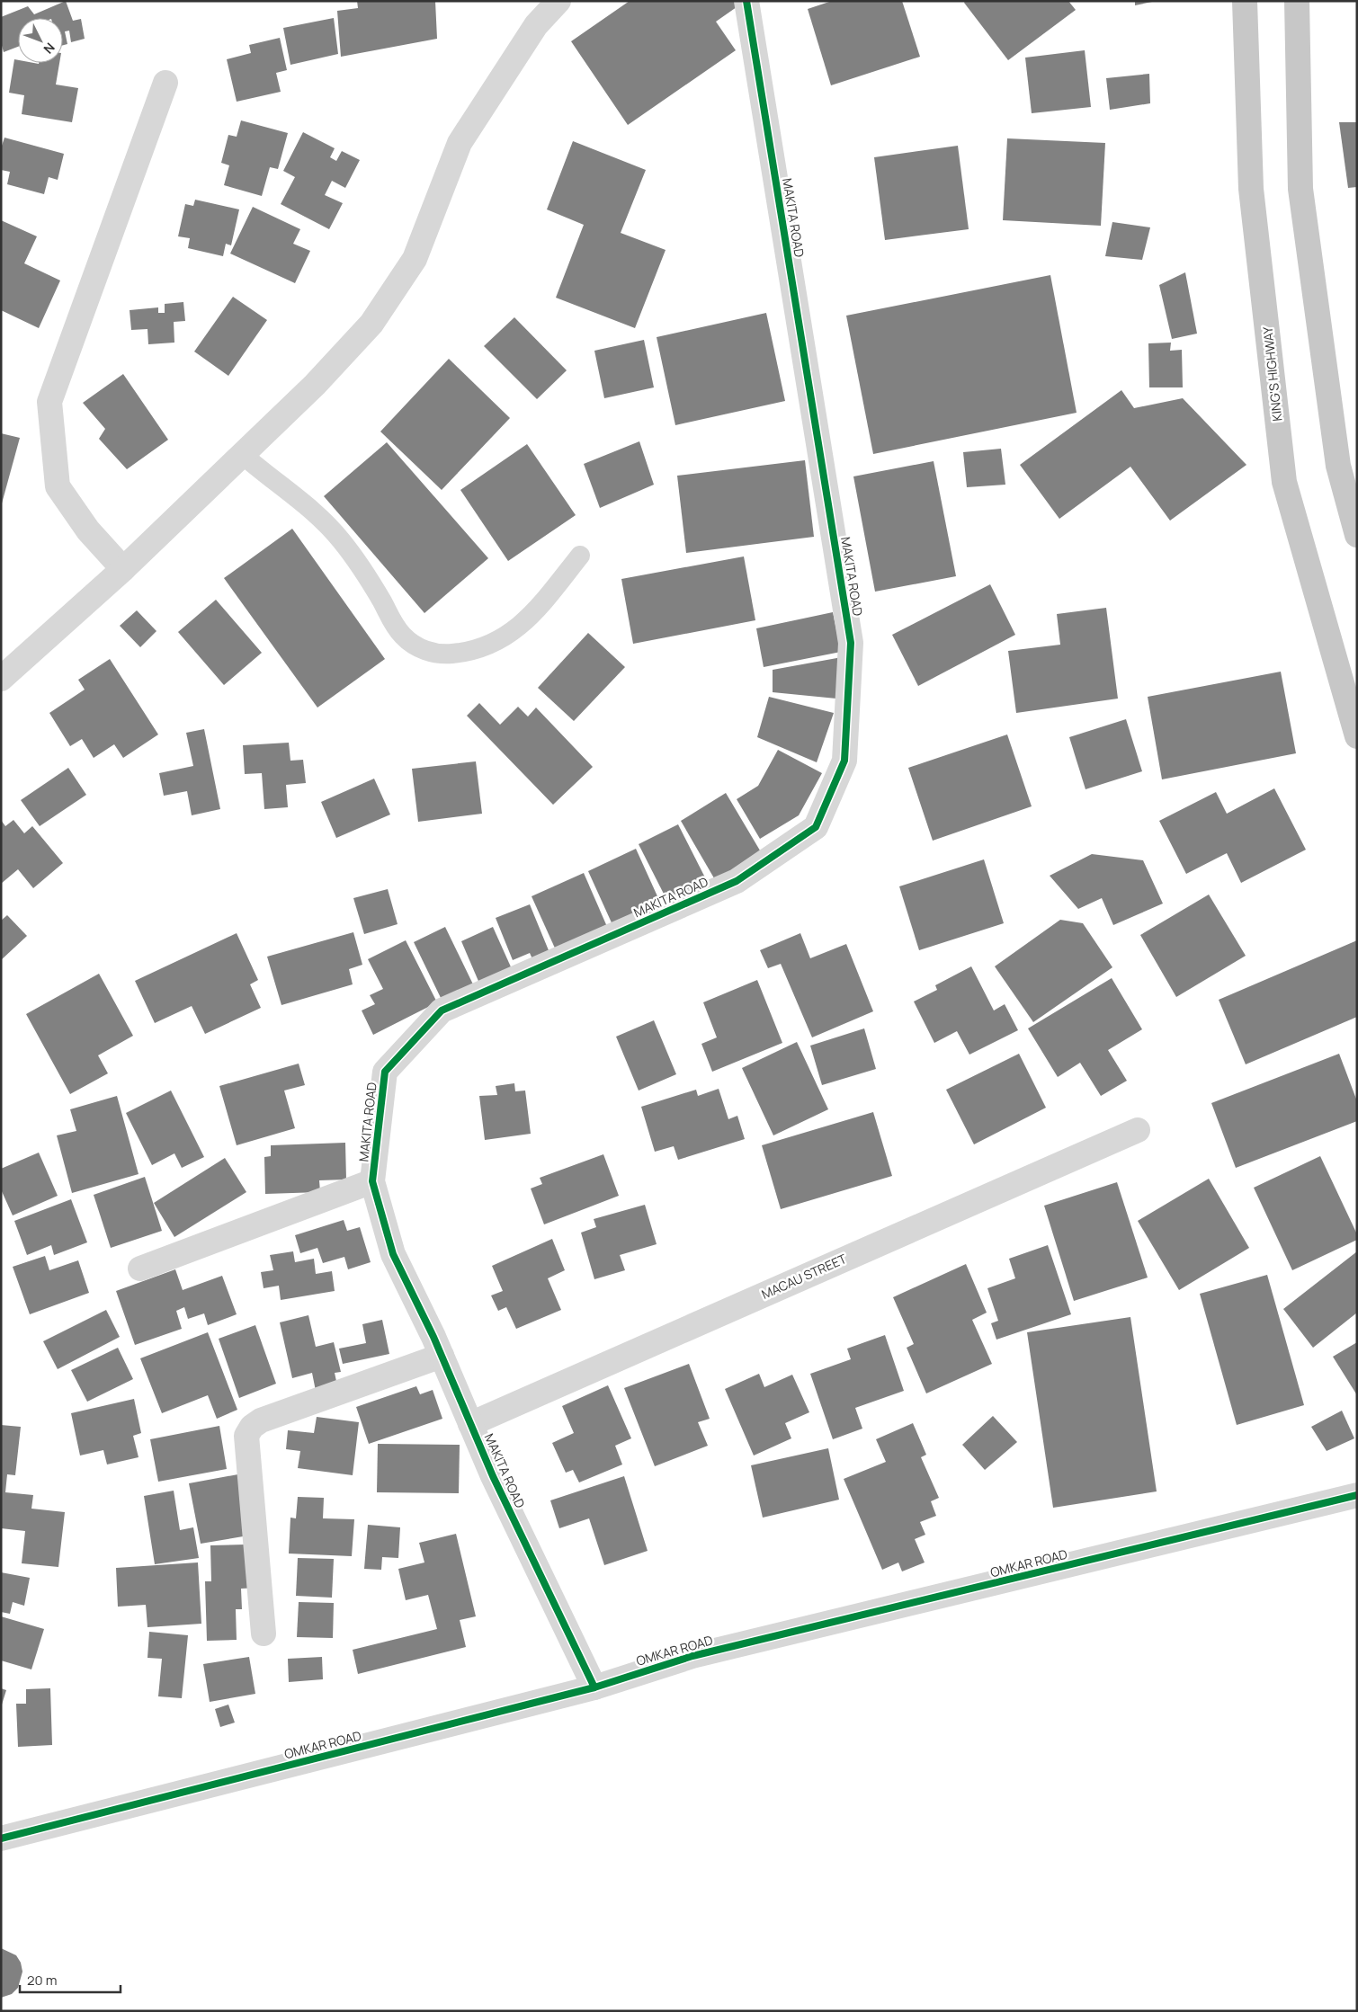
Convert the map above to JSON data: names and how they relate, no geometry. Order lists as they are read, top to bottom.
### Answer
{
  "streets": {
    "highway": ["KING'S HIGHWAY"],
    "street": ["MAKITA ROAD", "MACAU STREET", "OMKAR ROAD"]
  },
  "crossings": [
    ["MAKITA ROAD", "MACAU STREET"],
    ["MAKITA ROAD", "OMKAR ROAD"]
  ],
  "scale_bar": "20 m",
  "north": "bottom right"
}
